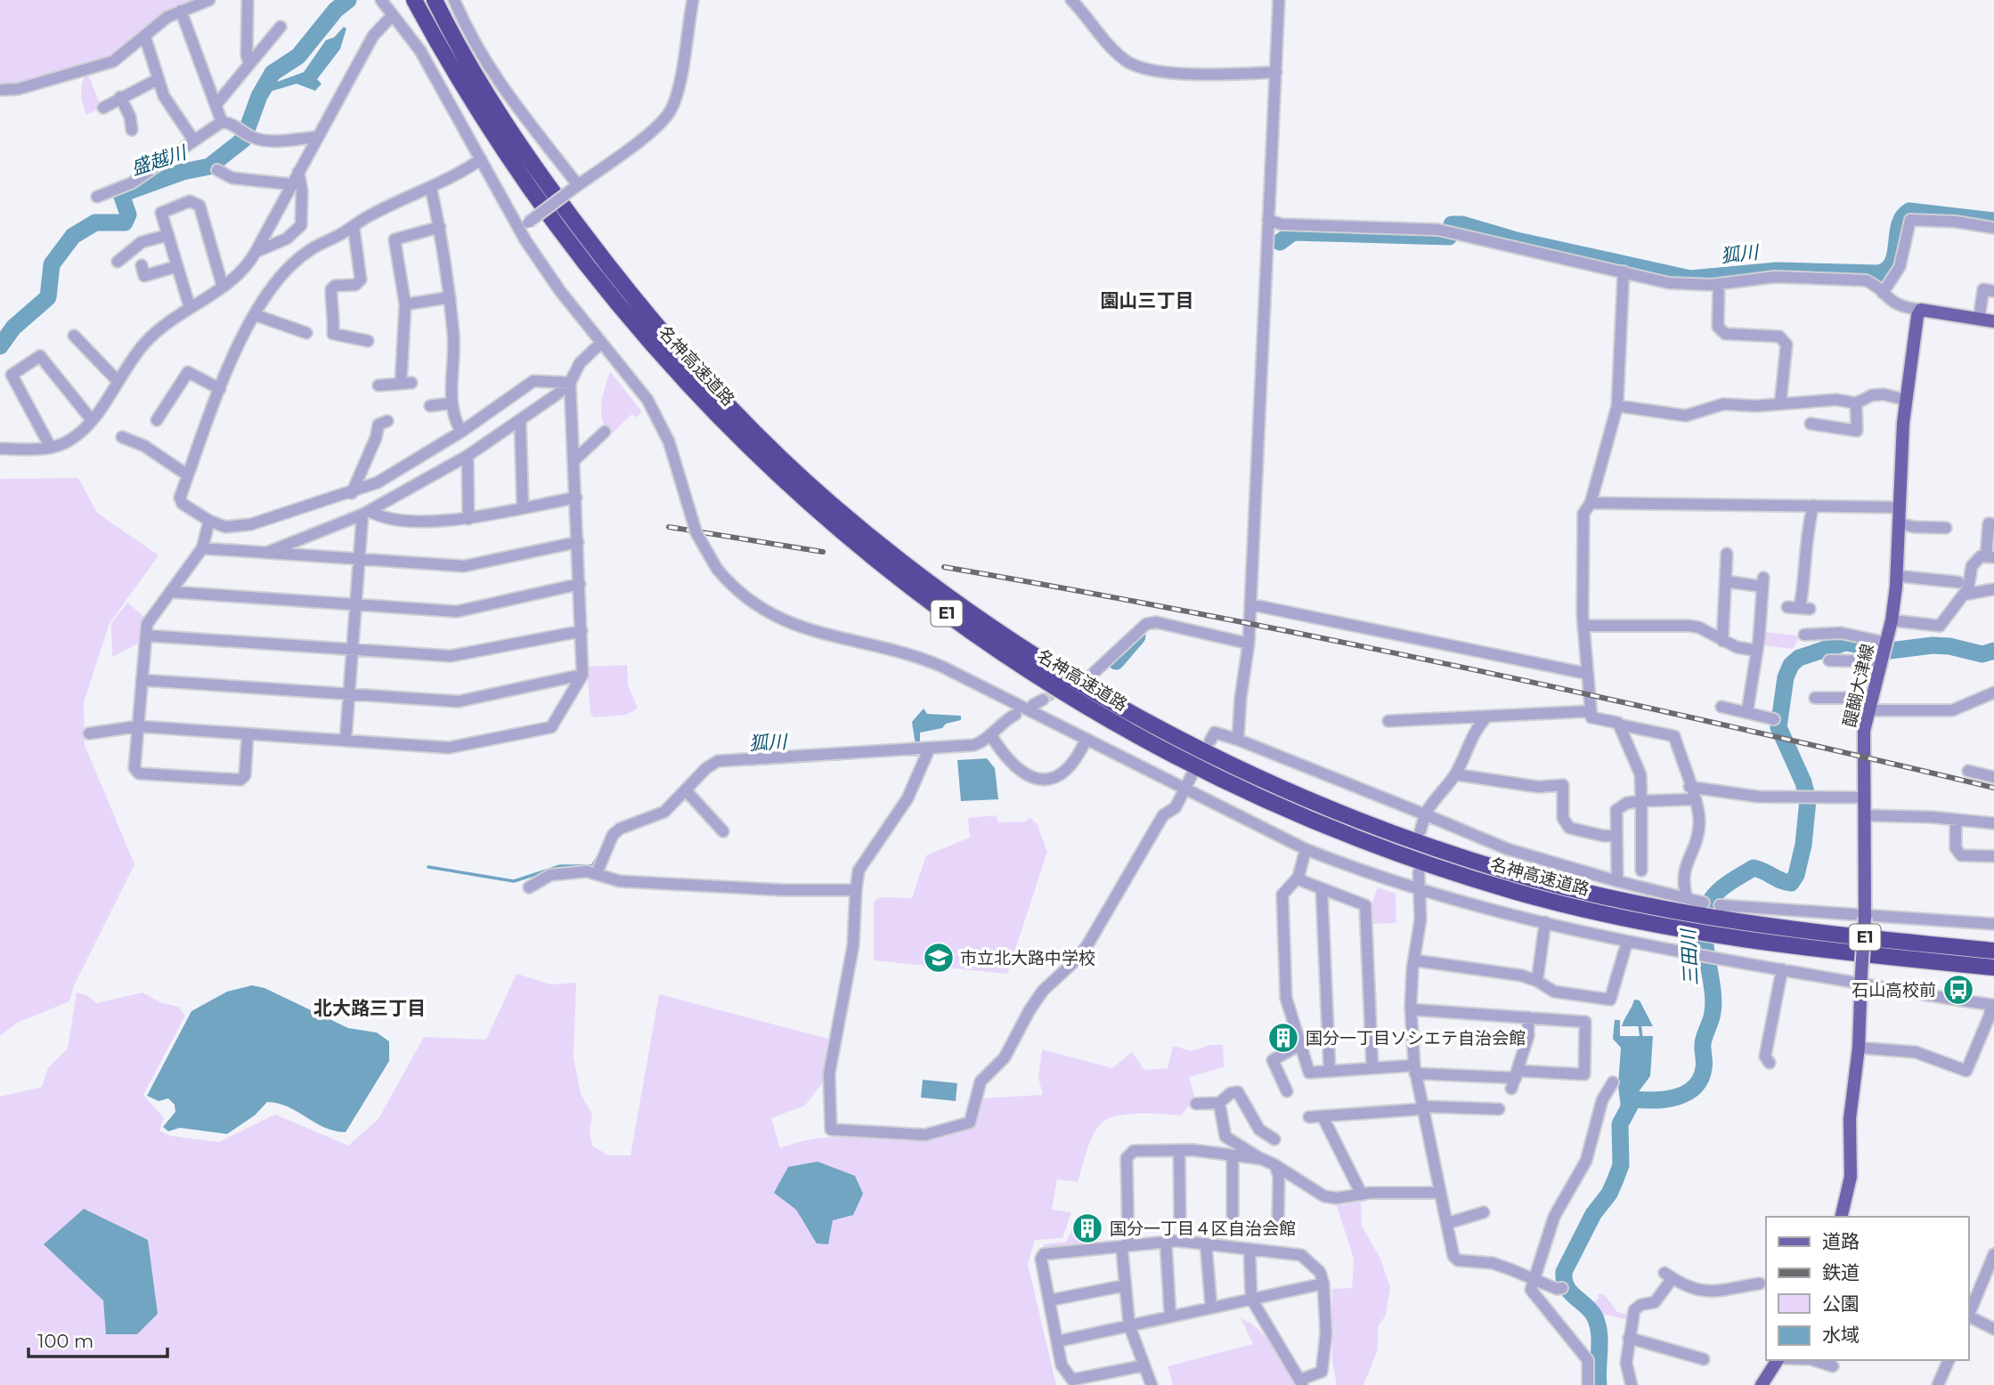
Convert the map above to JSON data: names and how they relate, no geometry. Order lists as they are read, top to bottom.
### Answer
{
  "streets": {
    "highway": ["名神高速道路", "E1"],
    "main road": ["醍醐大津線"]
  },
  "districts": ["園山三丁目", "北大路三丁目"],
  "water": ["盛越川", "狐川", "三田川"],
  "places": {
    "school or university": ["市立北大路中学校"],
    "bus stop": ["石山高校前"],
    "building": ["国分一丁目ソシエテ自治会館", "国分一丁目４区自治会館"]
  },
  "legend": [
    "道路",
    "鉄道",
    "公園",
    "水域"
  ],
  "scale_bar": "100 m"
}
